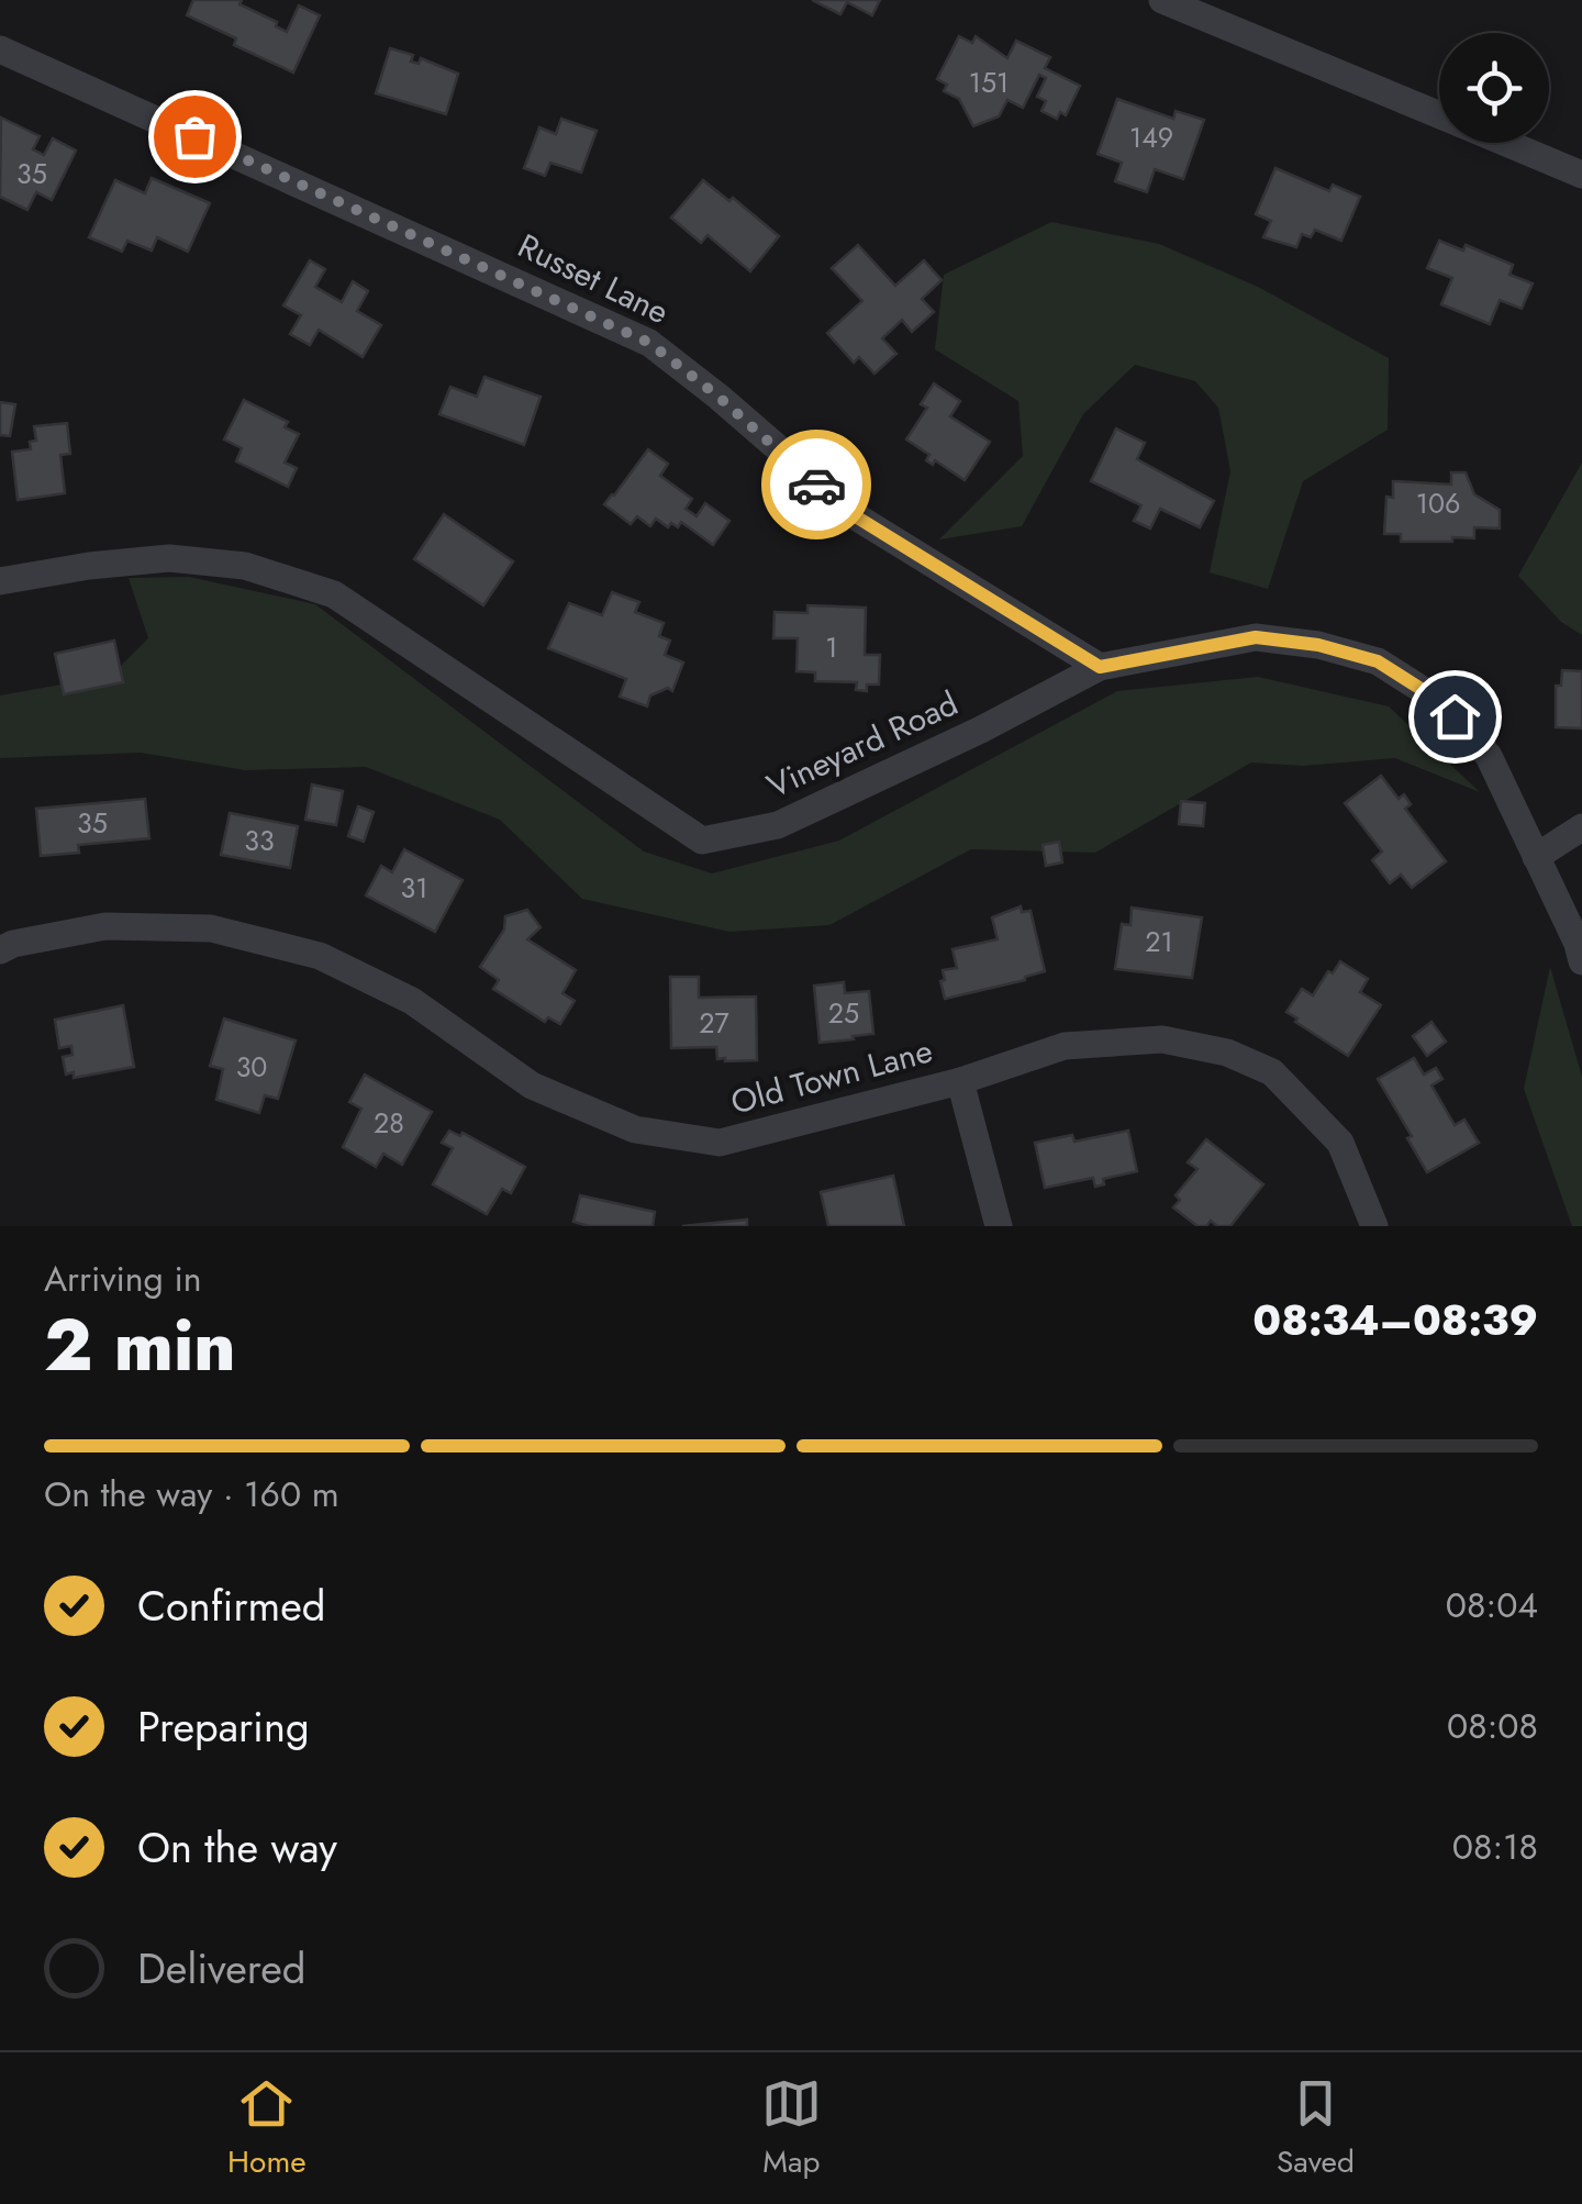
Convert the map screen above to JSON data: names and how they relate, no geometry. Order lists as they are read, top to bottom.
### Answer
{
  "streets": {
    "street": ["Russet Lane", "Vineyard Road", "Old Town Lane"]
  },
  "crossings": [
    ["Russet Lane", "Vineyard Road"]
  ],
  "house_numbers": [
    "151",
    "149",
    "35",
    "106",
    "1",
    "35",
    "33",
    "31",
    "21",
    "25",
    "27",
    "30",
    "28"
  ],
  "page": {
    "heading": ["2 min", "Arriving in", "08:34–08:39"],
    "bar": "On the way · 160 m",
    "list": [
      ["Confirmed", "08:04"],
      ["Preparing", "08:08"],
      ["On the way", "08:18"],
      "Delivered"
    ],
    "tabs": ["Home", "Map", "Saved"]
  }
}
